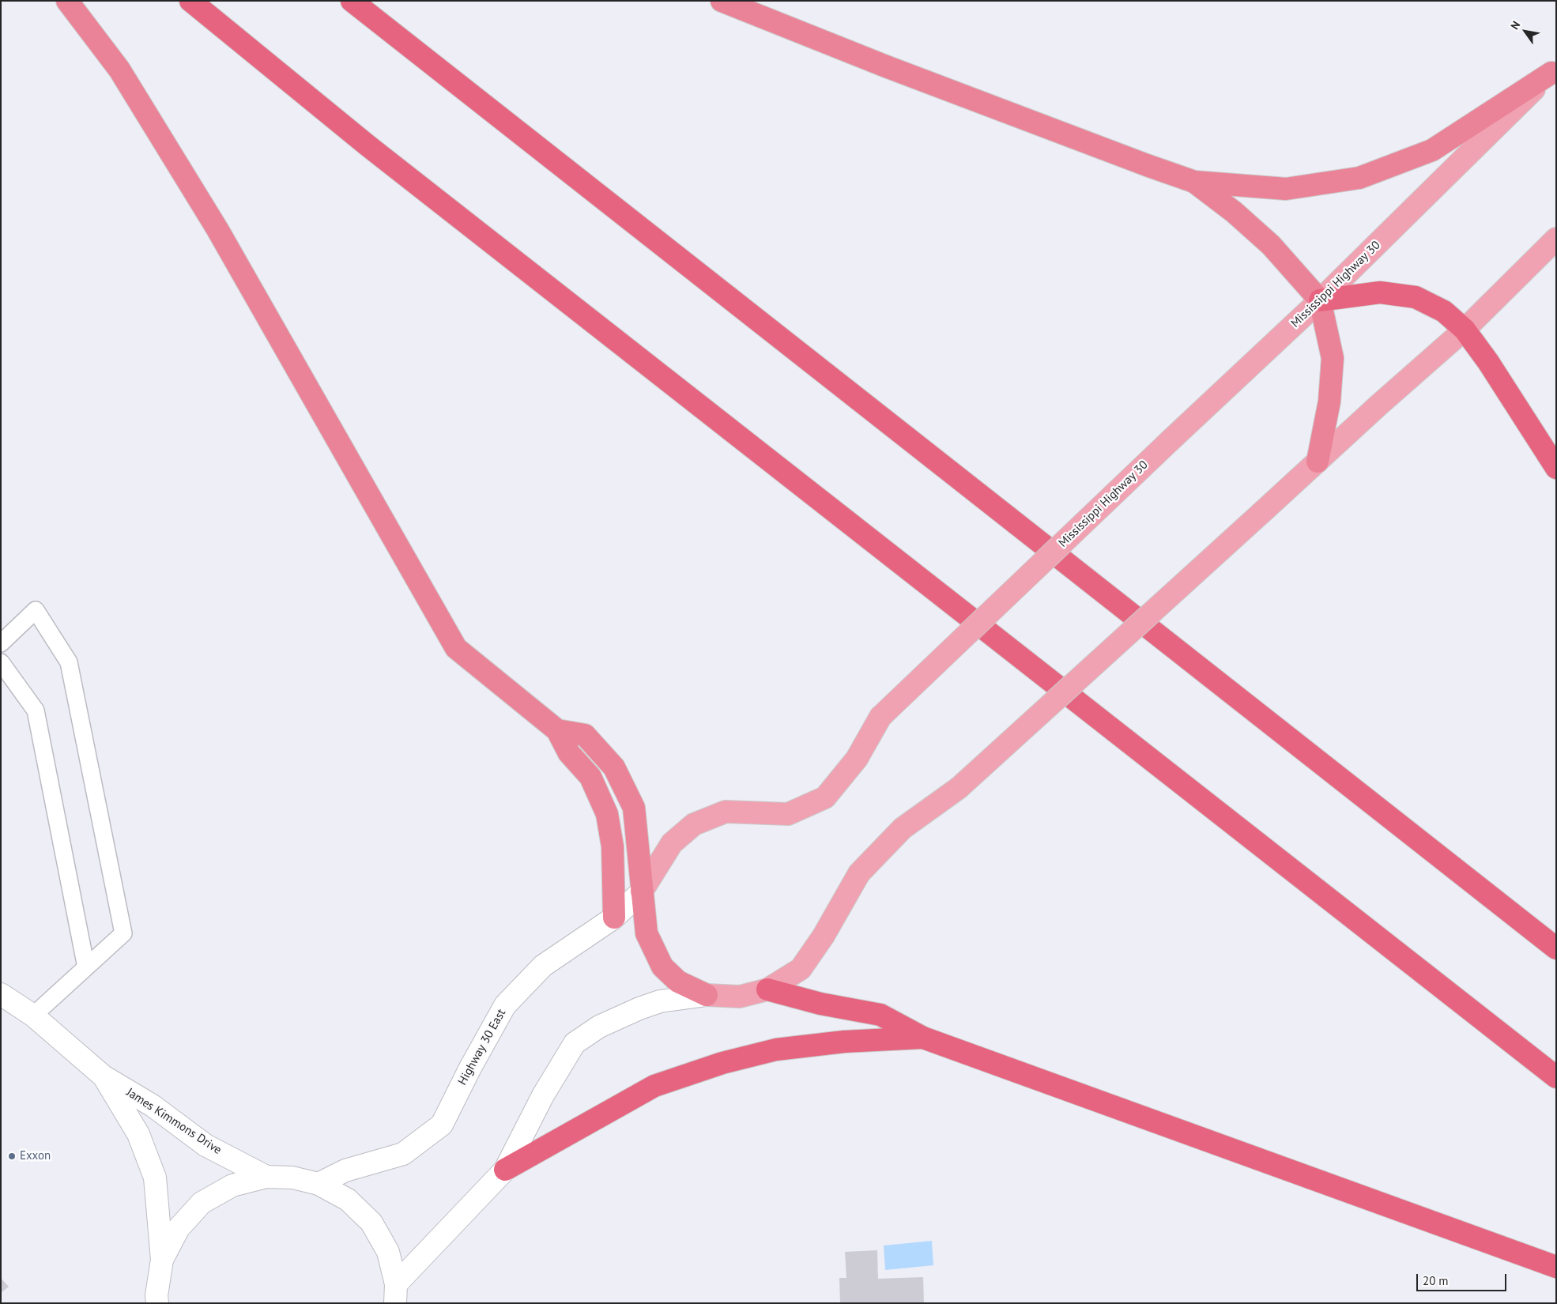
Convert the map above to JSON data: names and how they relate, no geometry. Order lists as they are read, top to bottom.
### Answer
{
  "streets": {
    "main road": ["Mississippi Highway 30", "Highway 30 East", "James Kimmons Drive"]
  },
  "crossings": [
    ["Mississippi Highway 30", "Highway 30 East"]
  ],
  "places": ["Exxon"],
  "scale_bar": "20 m",
  "north": "top left"
}
